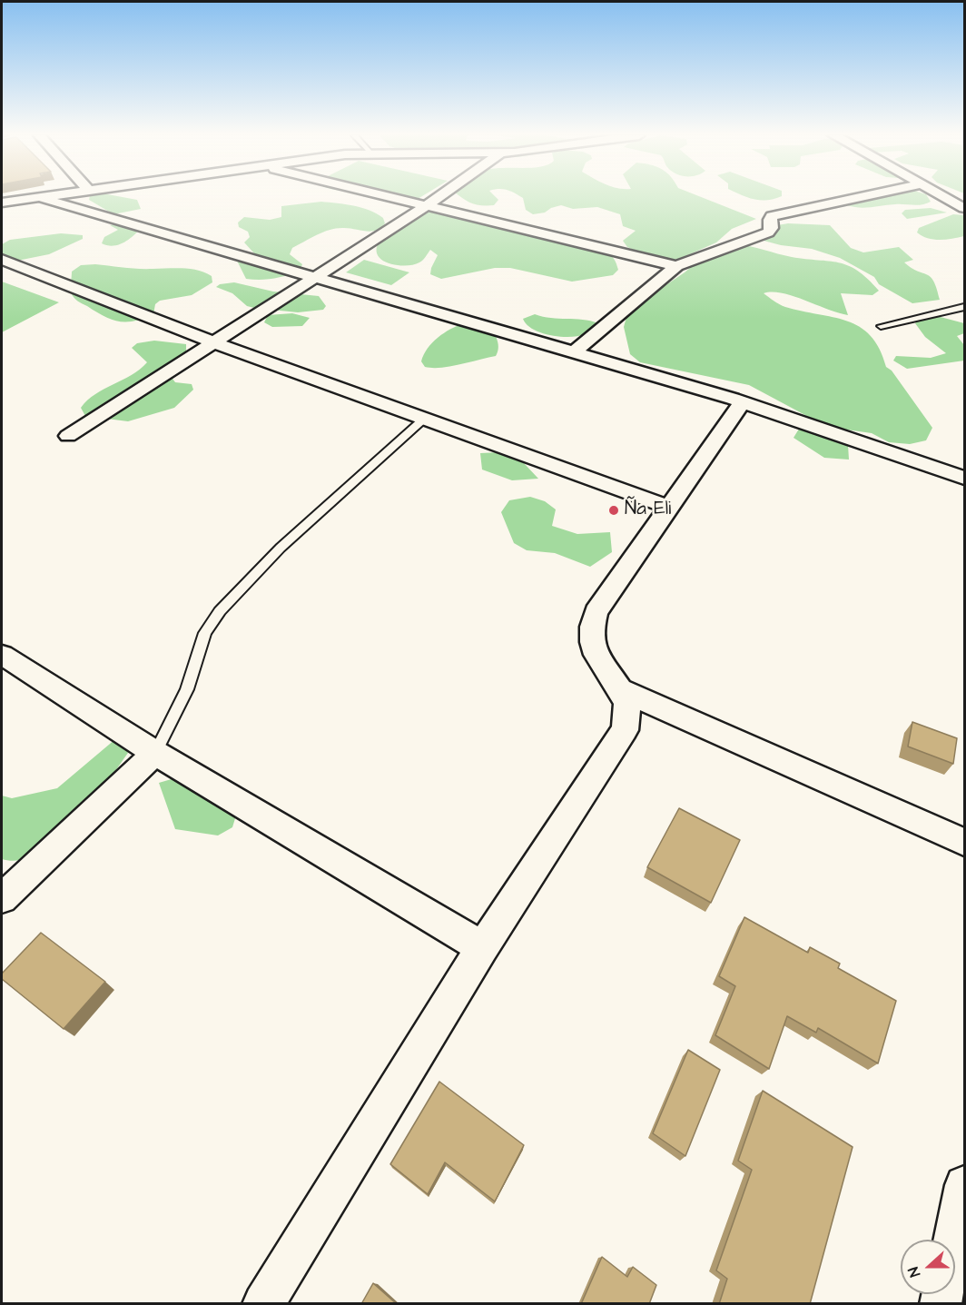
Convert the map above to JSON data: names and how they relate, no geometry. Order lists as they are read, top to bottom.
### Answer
{
  "places": ["Ña Eli"],
  "north": "left"
}
